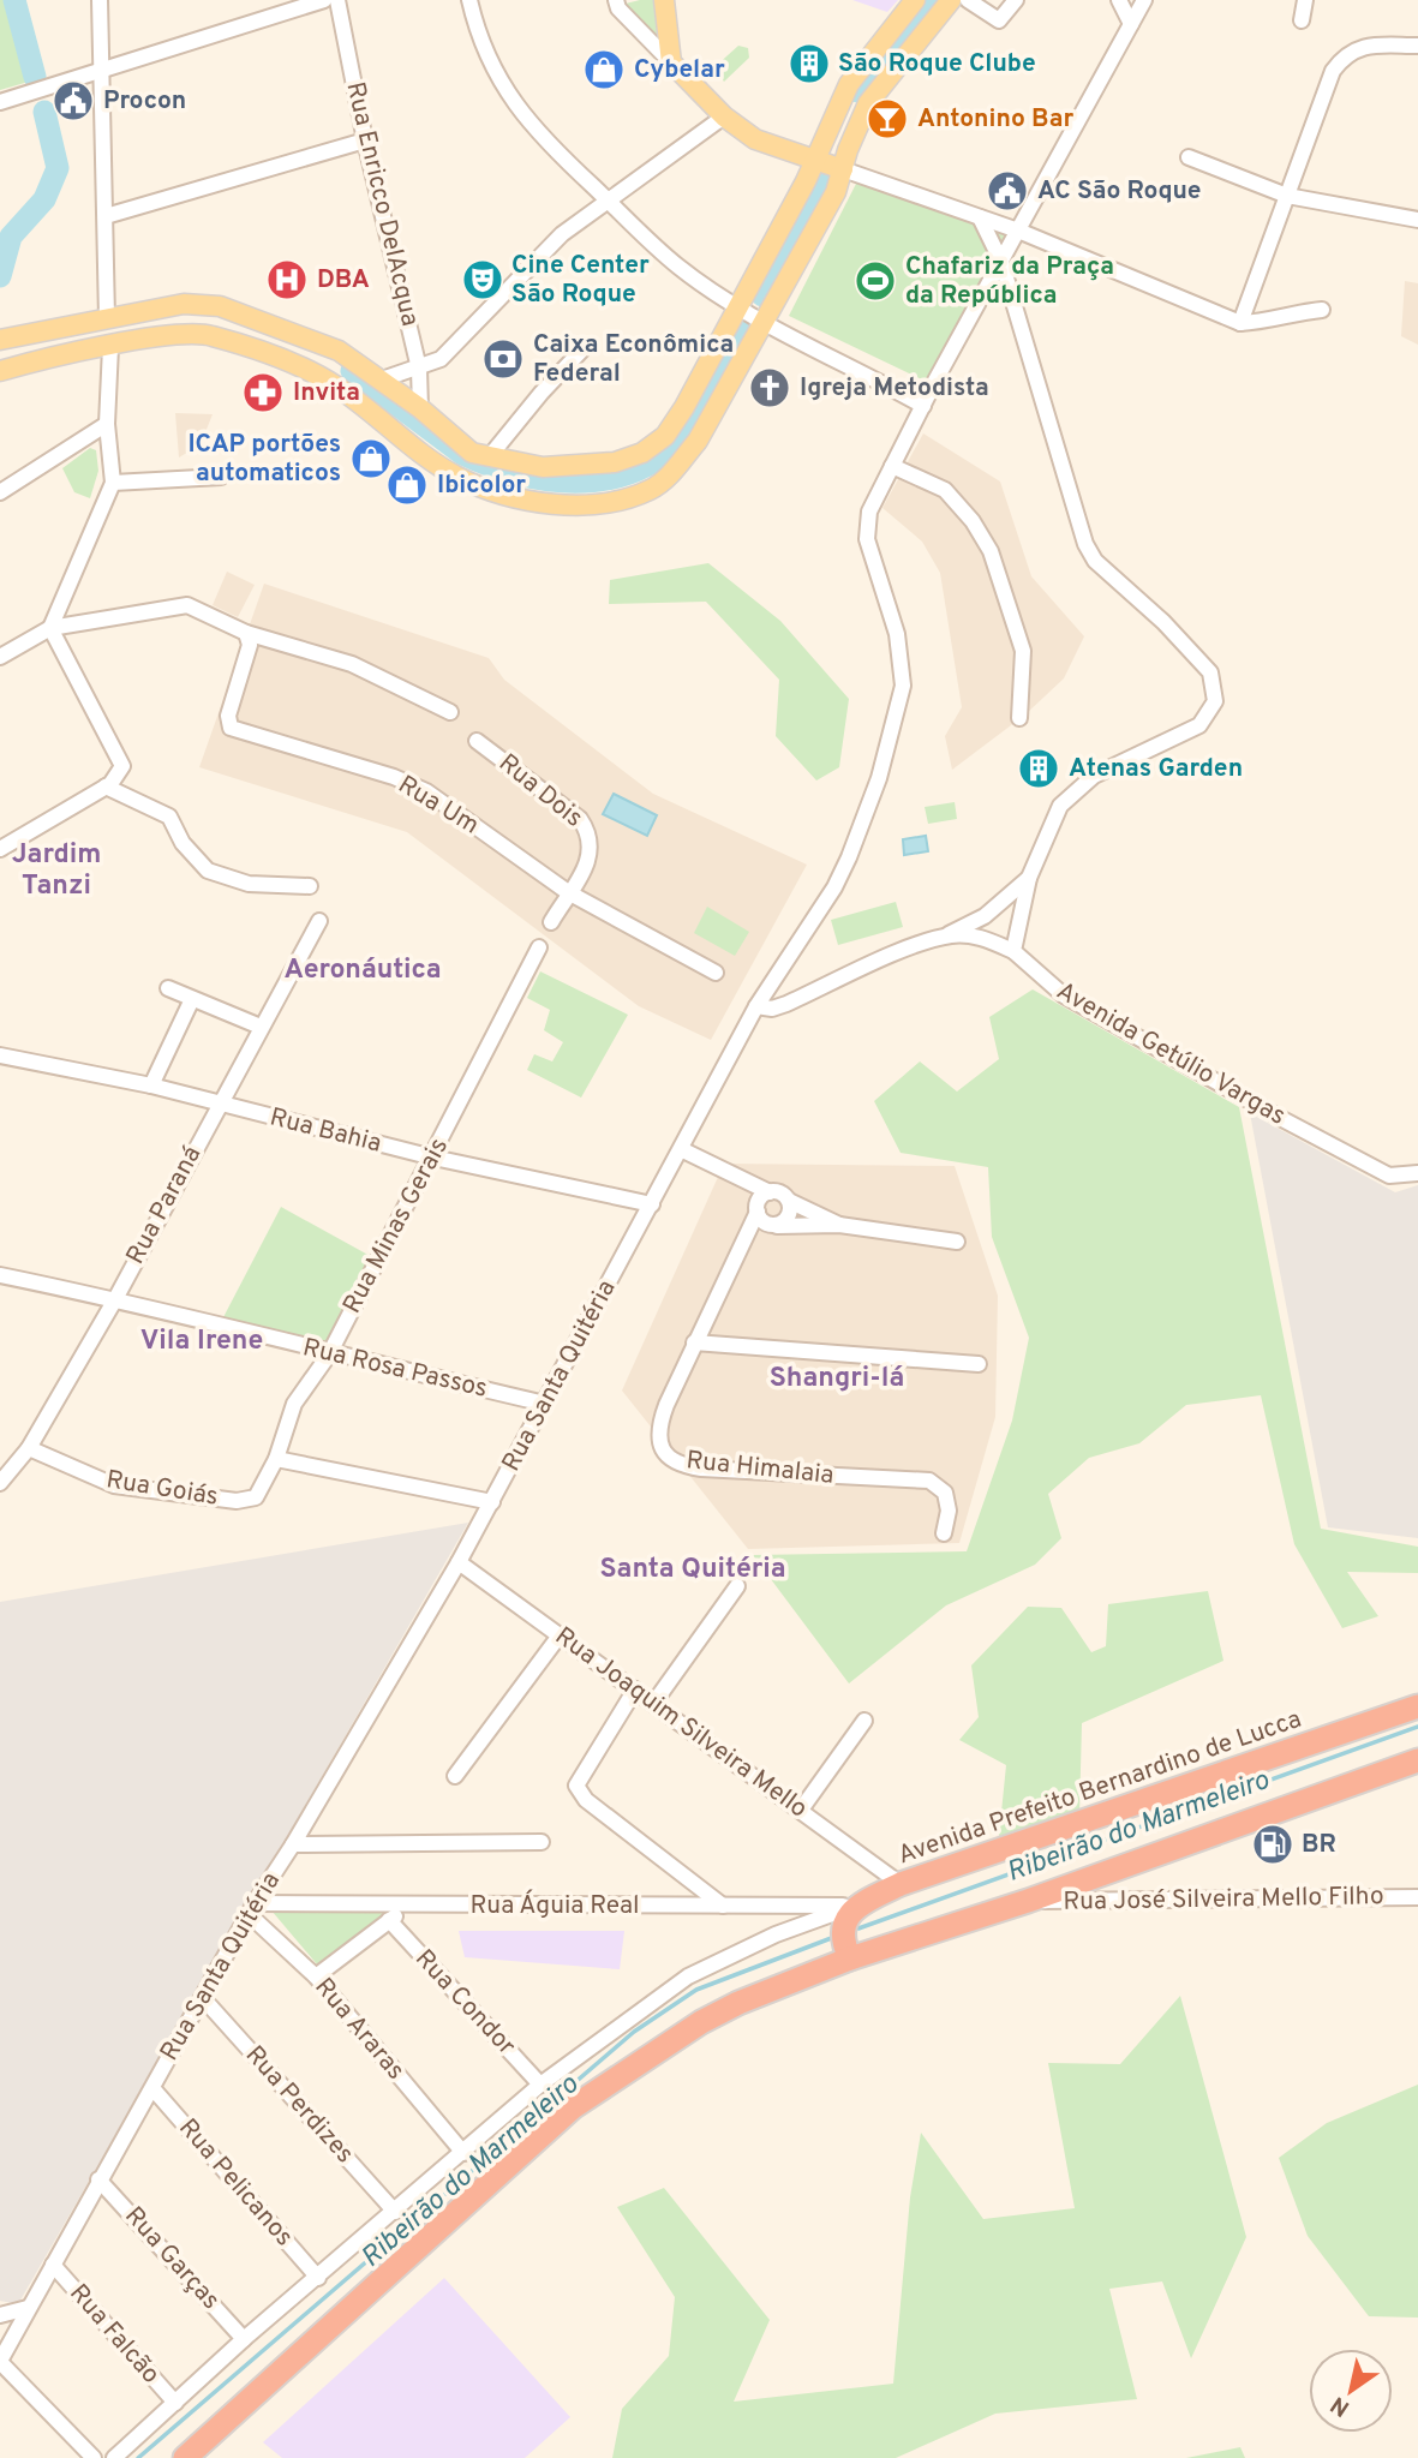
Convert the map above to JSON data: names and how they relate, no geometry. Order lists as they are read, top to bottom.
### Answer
{
  "streets": {
    "highway": ["Avenida Prefeito Bernardino de Lucca"],
    "street": [
      "Rua Enricco DelAcqua",
      "Rua Dois",
      "Rua Um",
      "Avenida Getúlio Vargas",
      "Rua Bahia",
      "Rua Paraná",
      "Rua Minas Gerais",
      "Rua Rosa Passos",
      "Rua Santa Quitéria",
      "Rua Himalaia",
      "Rua Goiás",
      "Rua Joaquim Silveira Mello",
      "Rua José Silveira Mello Filho",
      "Rua Águia Real",
      "Rua Condor",
      "Rua Araras",
      "Rua Perdizes",
      "Rua Pelicanos",
      "Rua Garças",
      "Rua Falcão"
    ]
  },
  "crossings": [
    ["Rua Dois", "Rua Um"],
    ["Rua Bahia", "Rua Paraná"],
    ["Rua Bahia", "Rua Minas Gerais"],
    ["Rua Bahia", "Rua Santa Quitéria"],
    ["Rua Paraná", "Rua Rosa Passos"],
    ["Rua Paraná", "Rua Goiás"],
    ["Rua Minas Gerais", "Rua Rosa Passos"],
    ["Rua Minas Gerais", "Rua Goiás"],
    ["Rua Rosa Passos", "Rua Santa Quitéria"],
    ["Rua Santa Quitéria", "Rua Joaquim Silveira Mello"],
    ["Rua Santa Quitéria", "Rua Águia Real"],
    ["Rua Santa Quitéria", "Rua Araras"],
    ["Rua Santa Quitéria", "Rua Perdizes"],
    ["Rua Santa Quitéria", "Rua Pelicanos"],
    ["Rua Santa Quitéria", "Rua Garças"],
    ["Rua Santa Quitéria", "Rua Falcão"],
    ["Rua Joaquim Silveira Mello", "Avenida Prefeito Bernardino de Lucca"],
    ["Avenida Prefeito Bernardino de Lucca", "Rua Águia Real"],
    ["Rua Águia Real", "Rua Araras"]
  ],
  "districts": [
    "Jardim Tanzi",
    "Aeronáutica",
    "Vila Irene",
    "Shangri-lá",
    "Santa Quitéria"
  ],
  "water": ["Ribeirão do Marmeleiro"],
  "places": {
    "building": ["São Roque Clube", "Atenas Garden"],
    "shop": ["Cybelar", "ICAP portões automaticos", "Ibicolor"],
    "public building": ["Procon", "AC São Roque"],
    "bar": ["Antonino Bar"],
    "hospital": ["DBA"],
    "theatre": ["Cine Center São Roque"],
    "sports": ["Chafariz da Praça da República"],
    "bank": ["Caixa Econômica Federal"],
    "church": ["Igreja Metodista"],
    "pharmacy": ["Invita"],
    "fuel station": ["BR"]
  },
  "north": "bottom left"
}
